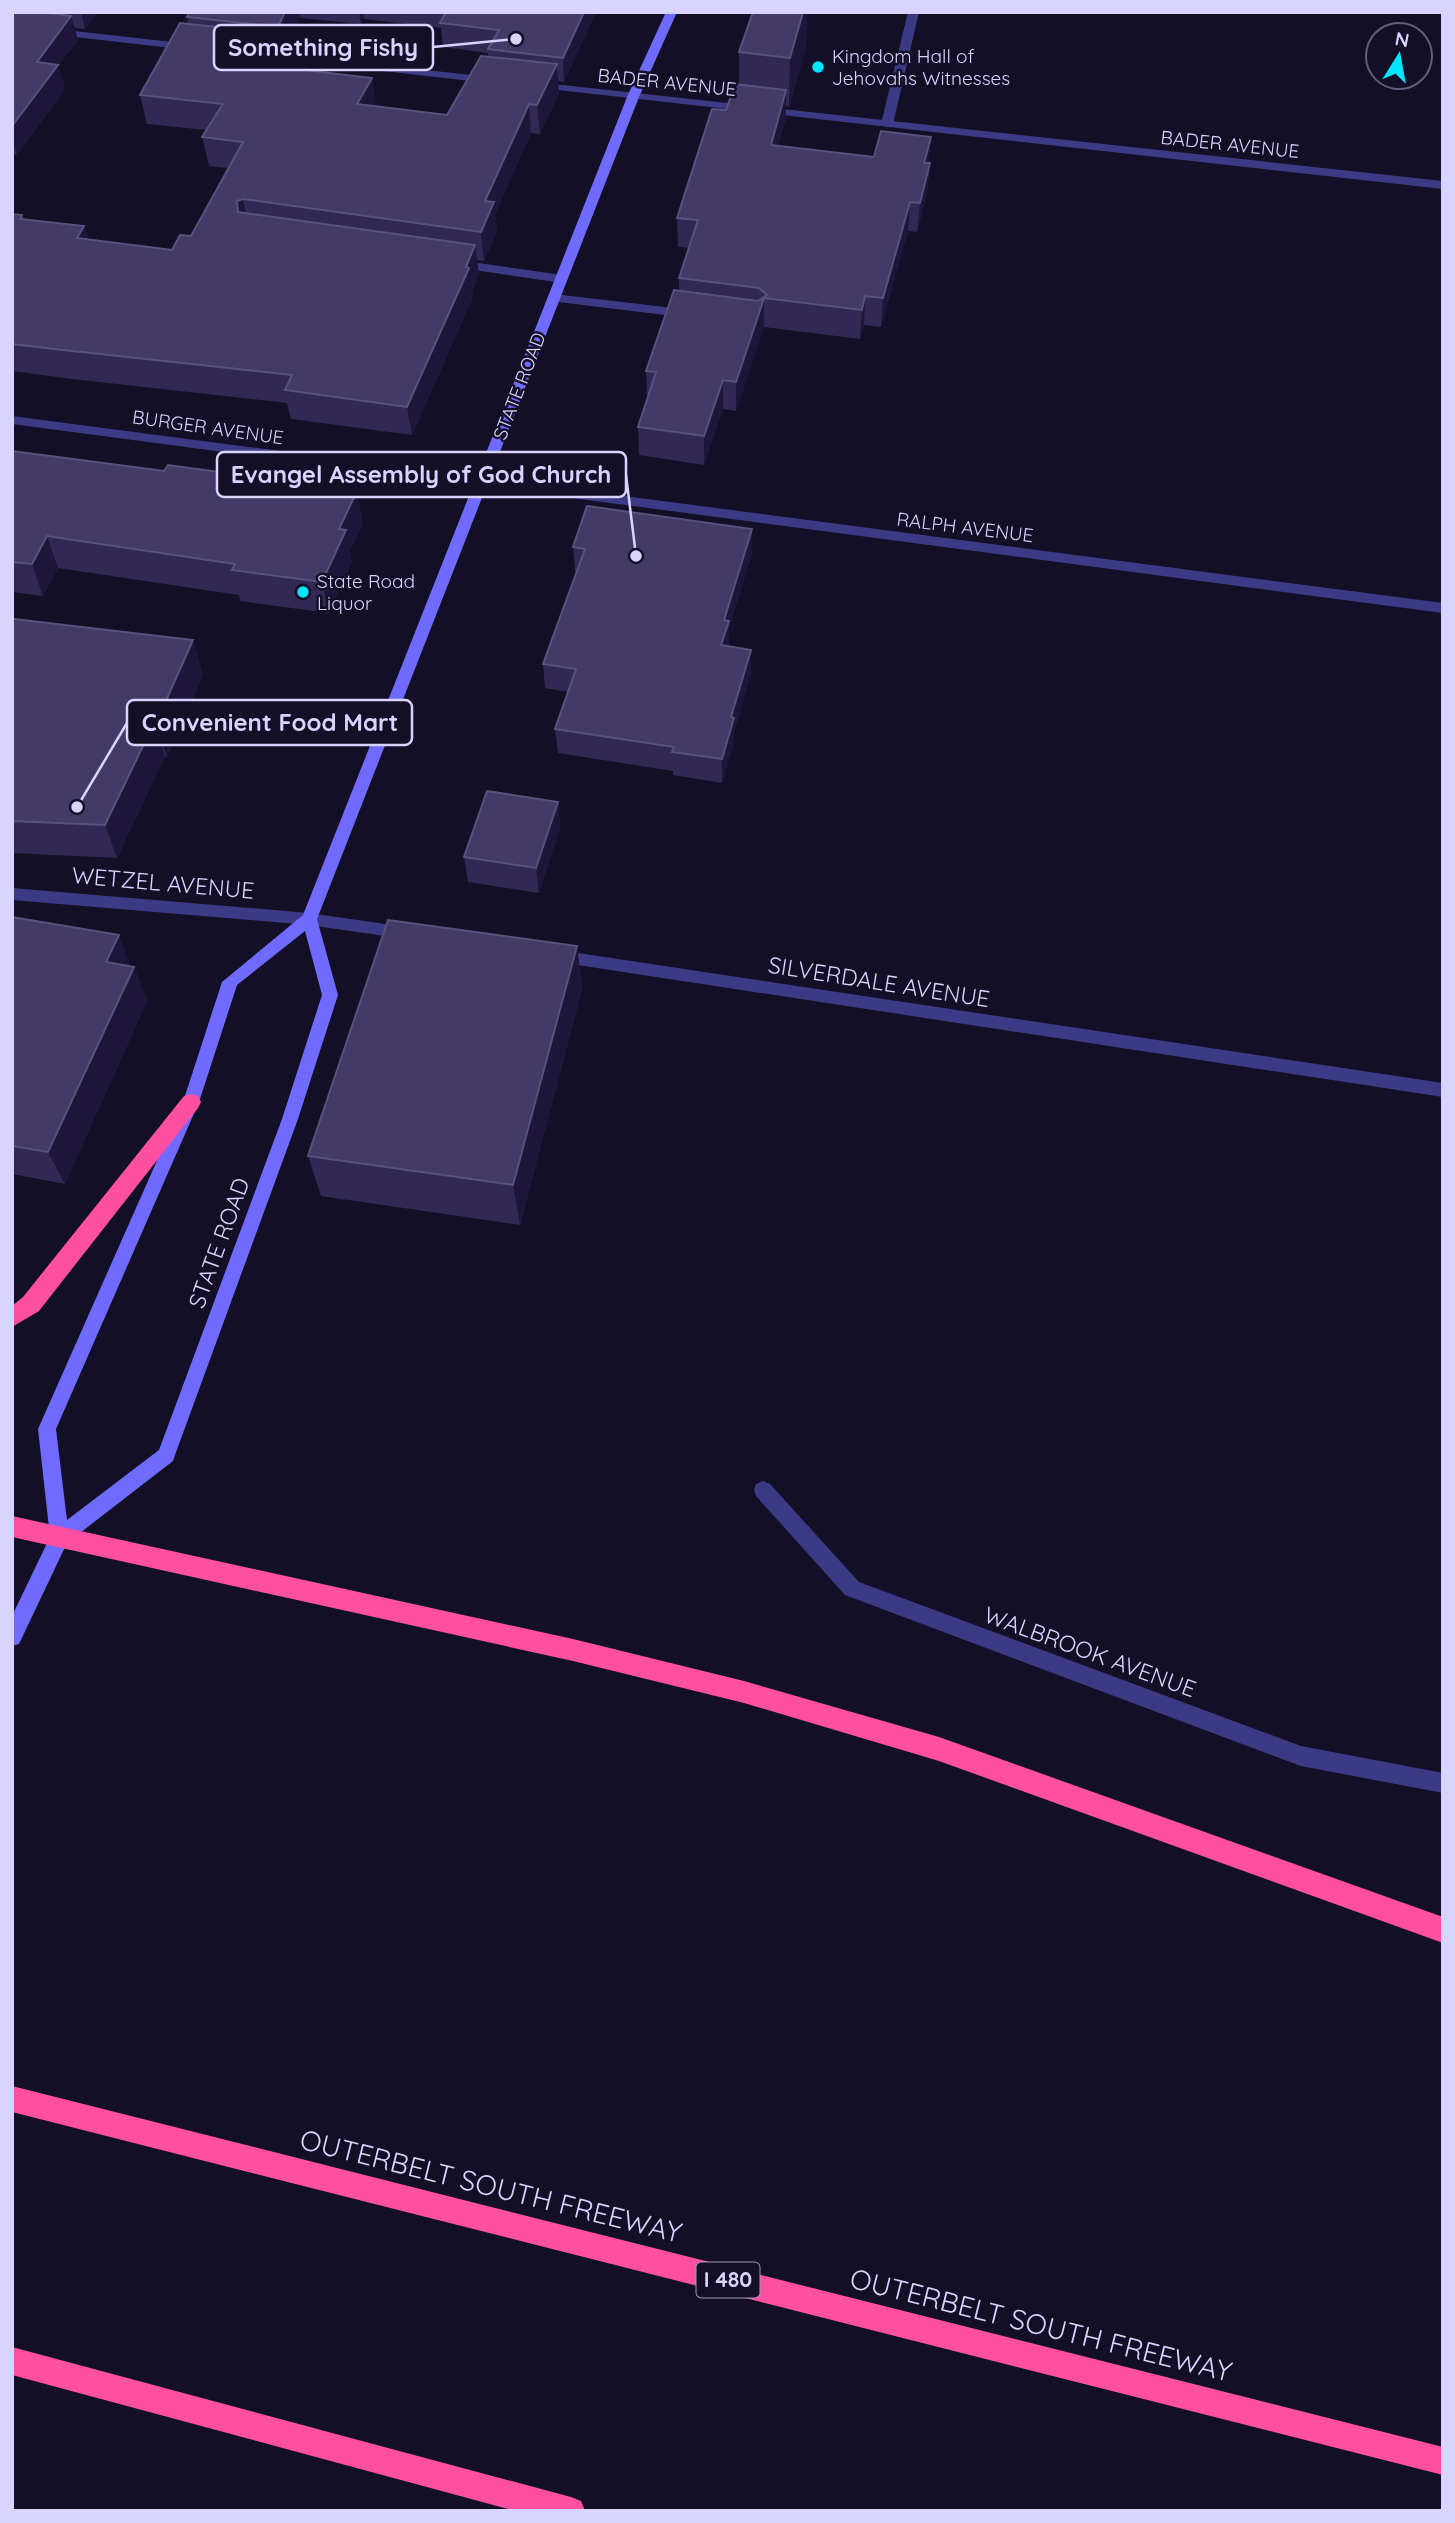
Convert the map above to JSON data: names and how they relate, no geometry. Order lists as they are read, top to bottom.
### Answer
{
  "streets": {
    "highway": ["OUTERBELT SOUTH FREEWAY", "I 480"],
    "main road": ["STATE ROAD"],
    "street": [
      "BADER AVENUE",
      "BURGER AVENUE",
      "RALPH AVENUE",
      "WETZEL AVENUE",
      "SILVERDALE AVENUE",
      "WALBROOK AVENUE"
    ]
  },
  "crossings": [
    ["BADER AVENUE", "STATE ROAD"],
    ["STATE ROAD", "BURGER AVENUE"],
    ["STATE ROAD", "RALPH AVENUE"],
    ["STATE ROAD", "WETZEL AVENUE"],
    ["BURGER AVENUE", "RALPH AVENUE"]
  ],
  "places": [
    "Something Fishy",
    "Kingdom Hall of Jehovahs Witnesses",
    "Evangel Assembly of God Church",
    "State Road Liquor",
    "Convenient Food Mart"
  ],
  "north": "top"
}
